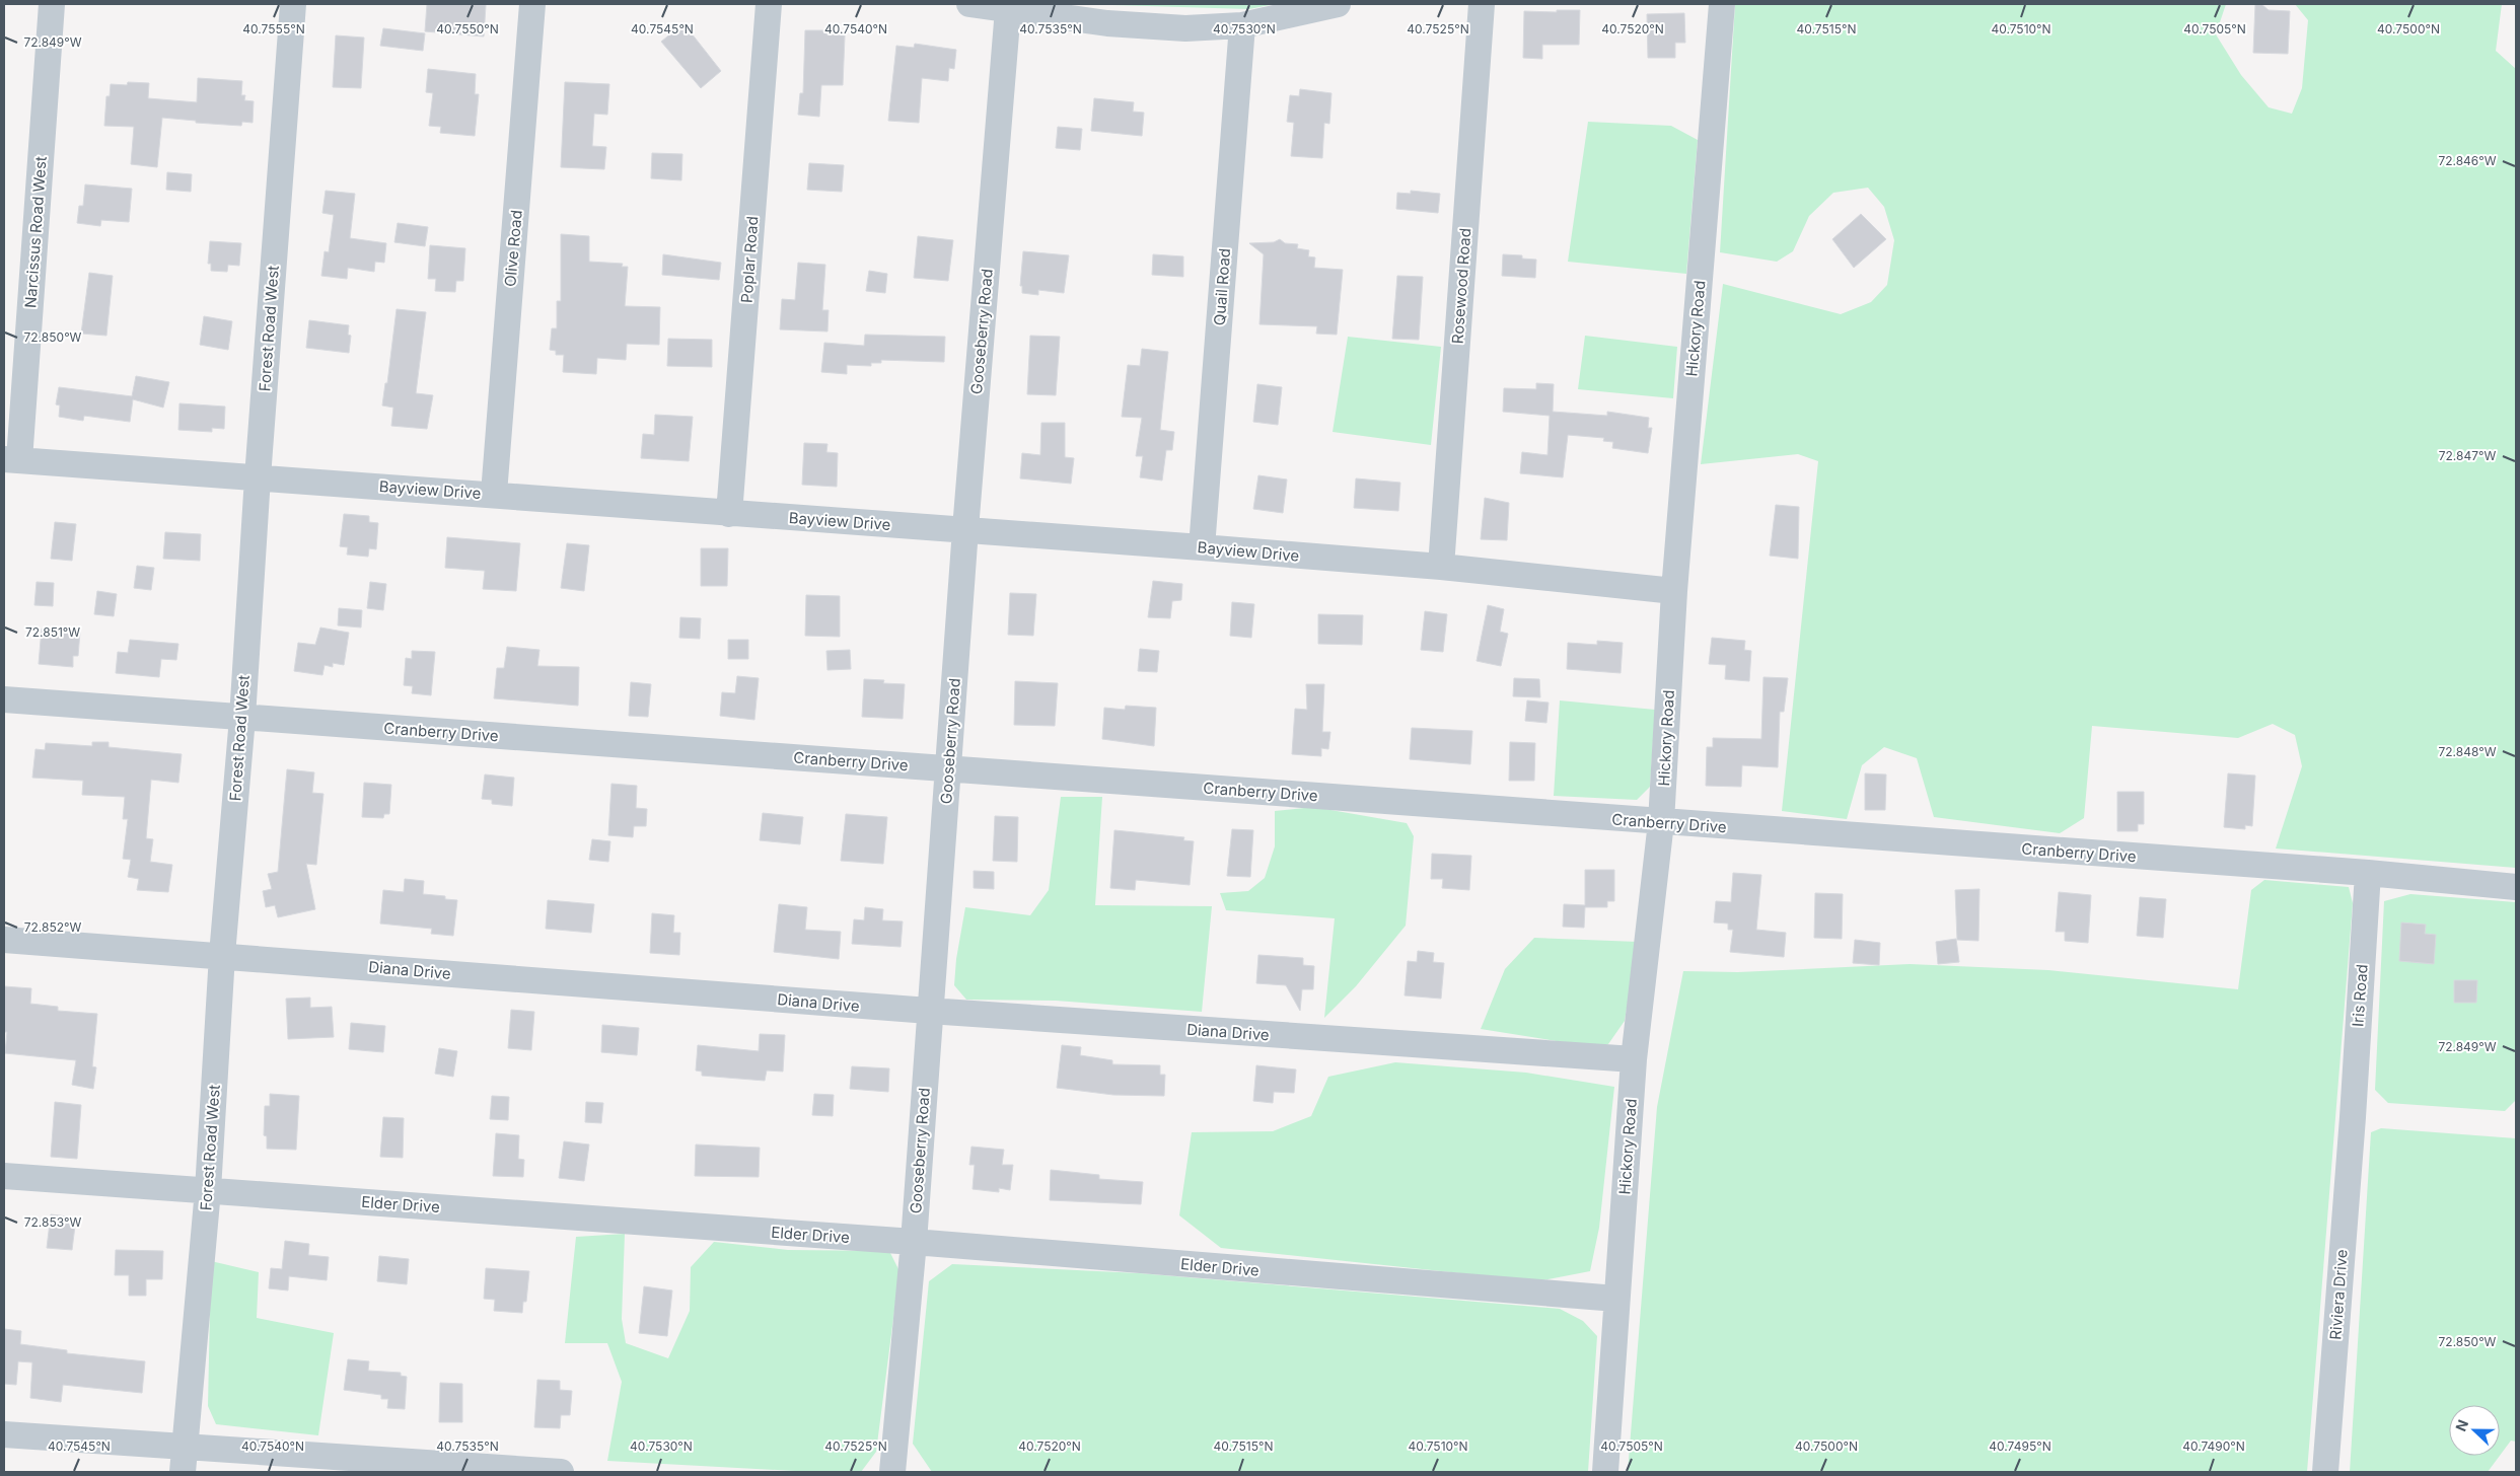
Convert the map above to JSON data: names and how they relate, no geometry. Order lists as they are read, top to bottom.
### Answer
{
  "streets": {
    "street": [
      "Narcissus Road West",
      "Olive Road",
      "Poplar Road",
      "Rosewood Road",
      "Quail Road",
      "Forest Road West",
      "Hickory Road",
      "Gooseberry Road",
      "Bayview Drive",
      "Cranberry Drive",
      "Diana Drive",
      "Iris Road",
      "Elder Drive",
      "Riviera Drive"
    ]
  },
  "crossings": [
    ["Narcissus Road West", "Bayview Drive"],
    ["Olive Road", "Bayview Drive"],
    ["Poplar Road", "Bayview Drive"],
    ["Rosewood Road", "Bayview Drive"],
    ["Quail Road", "Bayview Drive"],
    ["Forest Road West", "Bayview Drive"],
    ["Forest Road West", "Cranberry Drive"],
    ["Forest Road West", "Diana Drive"],
    ["Forest Road West", "Elder Drive"],
    ["Hickory Road", "Bayview Drive"],
    ["Hickory Road", "Cranberry Drive"],
    ["Hickory Road", "Diana Drive"],
    ["Hickory Road", "Elder Drive"],
    ["Gooseberry Road", "Bayview Drive"],
    ["Gooseberry Road", "Cranberry Drive"],
    ["Gooseberry Road", "Diana Drive"],
    ["Gooseberry Road", "Elder Drive"],
    ["Cranberry Drive", "Iris Road"],
    ["Iris Road", "Riviera Drive"]
  ],
  "north": "left",
  "coordinates": [
    "40.7555°N",
    "40.7550°N",
    "40.7545°N",
    "40.7540°N",
    "40.7535°N",
    "40.7530°N",
    "40.7525°N",
    "40.7520°N",
    "40.7515°N",
    "40.7510°N",
    "40.7505°N",
    "40.7500°N",
    "72.849°W",
    "72.846°W",
    "72.850°W",
    "72.847°W",
    "72.851°W",
    "72.848°W",
    "72.852°W",
    "72.853°W",
    "40.7495°N",
    "40.7490°N"
  ]
}
